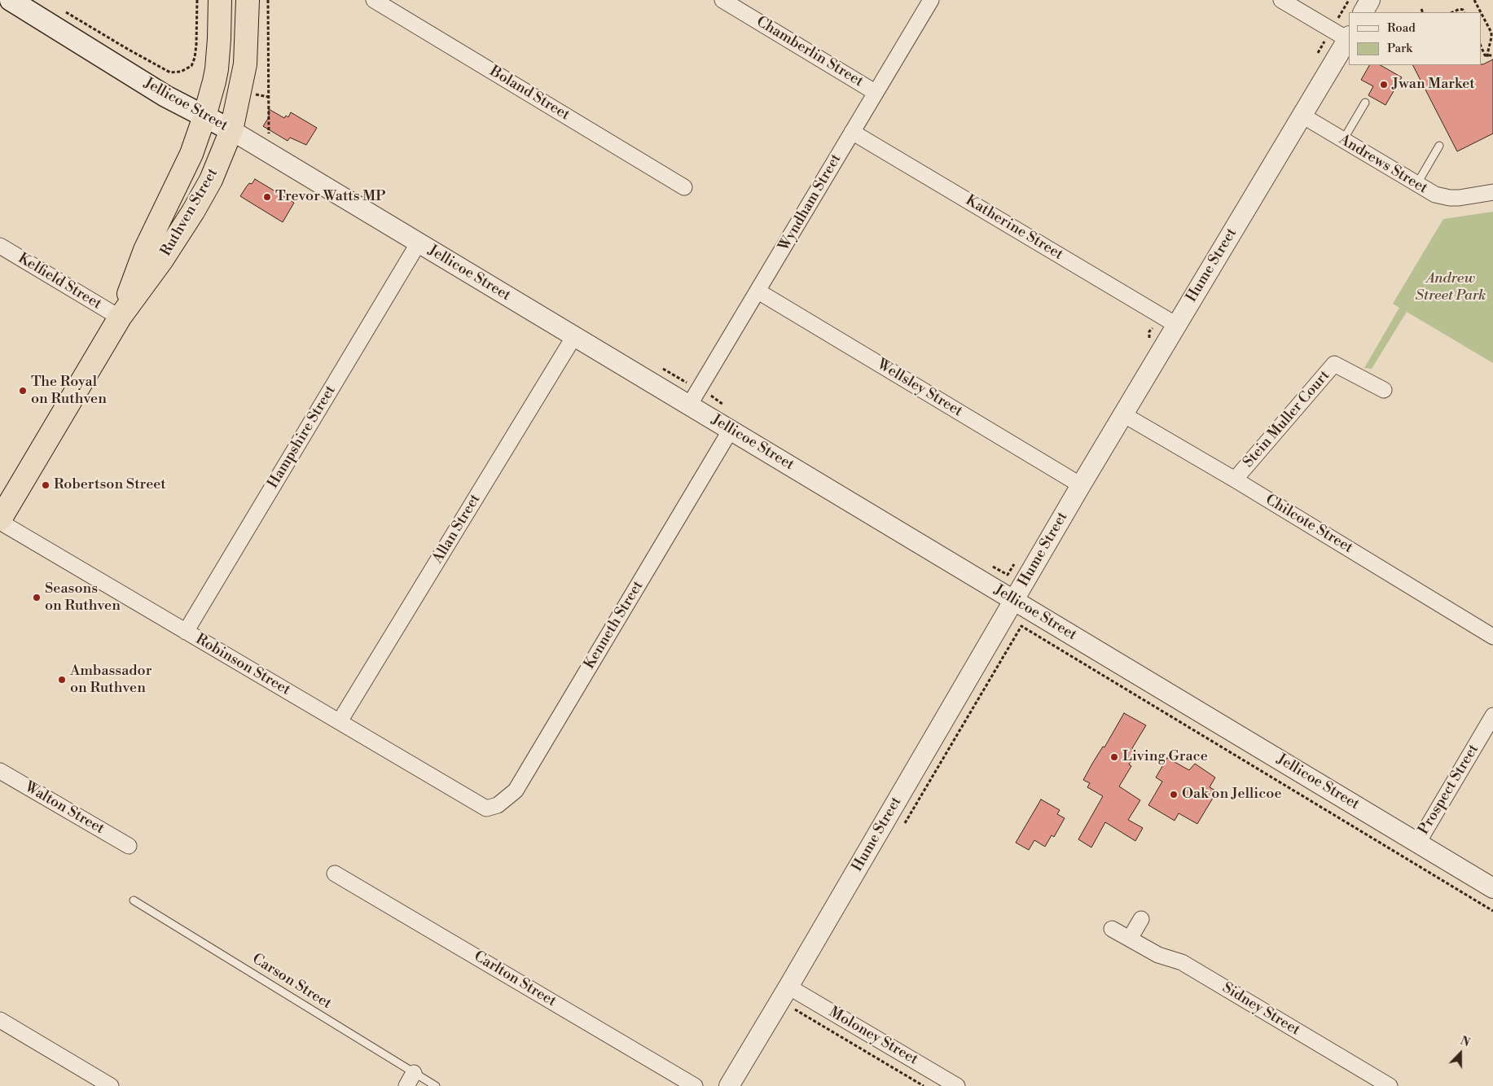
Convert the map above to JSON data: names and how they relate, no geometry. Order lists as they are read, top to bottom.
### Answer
{
  "streets": {
    "highway": ["Ruthven Street"],
    "main road": ["Jellicoe Street"],
    "street": [
      "Chamberlin Street",
      "Boland Street",
      "Andrews Street",
      "Wyndham Street",
      "Katherine Street",
      "Hume Street",
      "Kelfield Street",
      "Wellsley Street",
      "Stein Muller Court",
      "Hampshire Street",
      "Chilcote Street",
      "Allan Street",
      "Kenneth Street",
      "Robinson Street",
      "Prospect Street",
      "Walton Street",
      "Carlton Street",
      "Sidney Street",
      "Moloney Street"
    ],
    "lane": ["Carson Street"]
  },
  "crossings": [
    ["Chamberlin Street", "Wyndham Street"],
    ["Jellicoe Street", "Wyndham Street"],
    ["Jellicoe Street", "Ruthven Street"],
    ["Jellicoe Street", "Hume Street"],
    ["Jellicoe Street", "Hampshire Street"],
    ["Jellicoe Street", "Allan Street"],
    ["Jellicoe Street", "Kenneth Street"],
    ["Jellicoe Street", "Prospect Street"],
    ["Andrews Street", "Hume Street"],
    ["Wyndham Street", "Katherine Street"],
    ["Wyndham Street", "Wellsley Street"],
    ["Ruthven Street", "Kelfield Street"],
    ["Ruthven Street", "Robinson Street"],
    ["Katherine Street", "Hume Street"],
    ["Hume Street", "Wellsley Street"],
    ["Hume Street", "Chilcote Street"],
    ["Hume Street", "Moloney Street"],
    ["Stein Muller Court", "Chilcote Street"],
    ["Hampshire Street", "Robinson Street"],
    ["Allan Street", "Robinson Street"],
    ["Kenneth Street", "Robinson Street"]
  ],
  "parks": ["Andrew Street Park"],
  "places": [
    "Jwan Market",
    "Trevor Watts MP",
    "The Royal on Ruthven",
    "Robertson Street",
    "Seasons on Ruthven",
    "Ambassador on Ruthven",
    "Living Grace",
    "Oak on Jellicoe"
  ],
  "legend": ["Road", "Park"],
  "north": "top"
}
